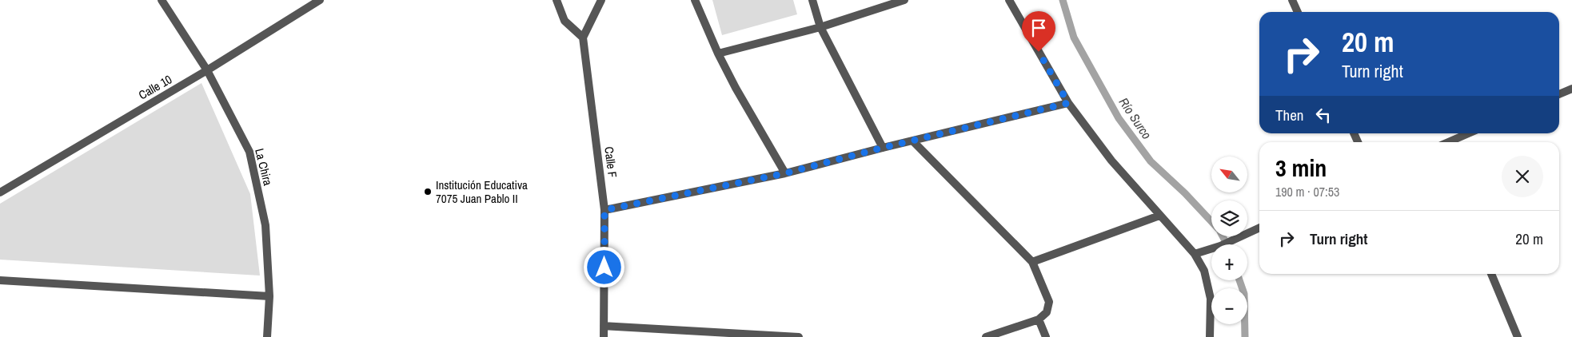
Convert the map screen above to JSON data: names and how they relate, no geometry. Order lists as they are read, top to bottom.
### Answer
{
  "streets": {
    "street": ["Calle 10", "Calle F", "La Chira"]
  },
  "crossings": [
    ["Calle 10", "La Chira"]
  ],
  "water": ["Río Surco"],
  "places": ["Institución Educativa 7075 Juan Pablo II"],
  "north": "top left",
  "page": {
    "turn": ["20 m", "Turn right"],
    "then": "Then",
    "heading": ["3 min", "190 m · 07:53"],
    "map_buttons": ["+", "−"],
    "list": [
      {
        "name": "Turn right",
        "value": "20 m"
      }
    ]
  }
}
